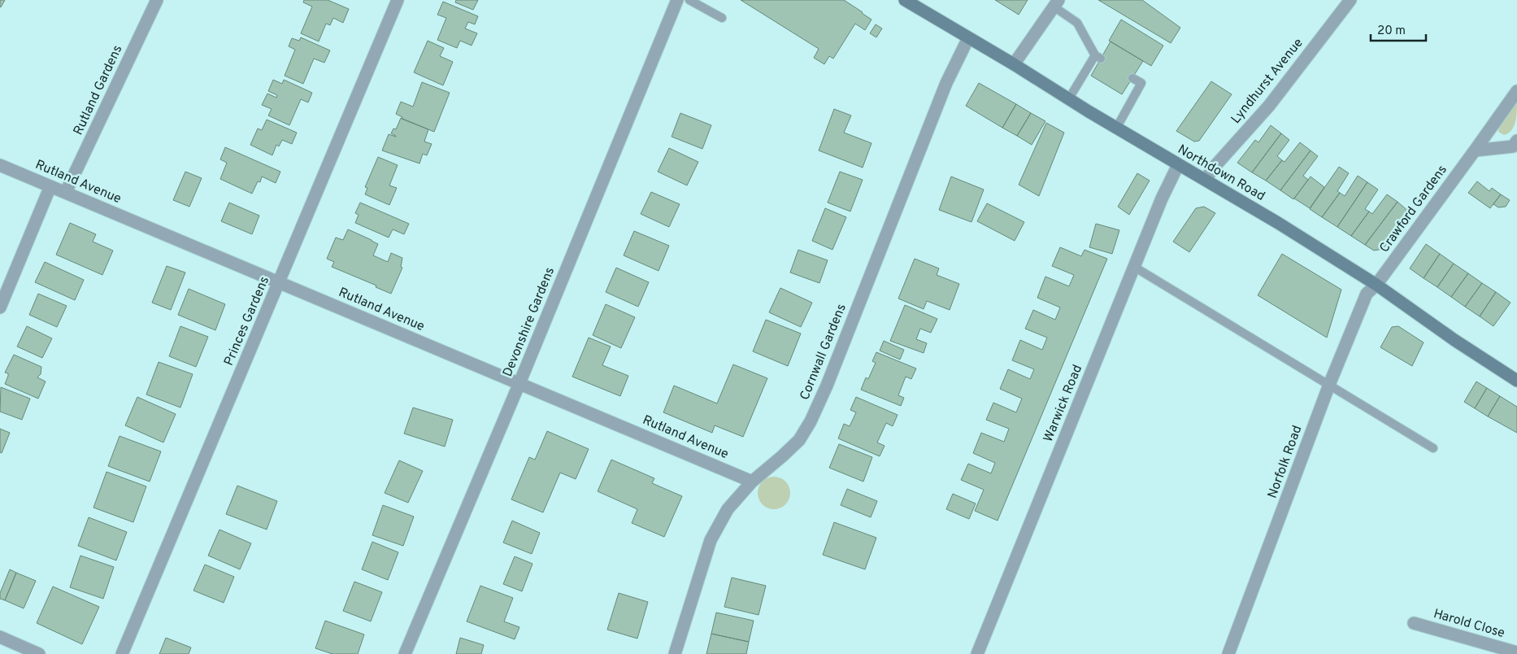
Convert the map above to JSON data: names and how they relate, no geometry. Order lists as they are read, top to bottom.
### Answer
{
  "streets": {
    "main road": ["Northdown Road"],
    "street": [
      "Lyndhurst Avenue",
      "Rutland Gardens",
      "Rutland Avenue",
      "Crawford Gardens",
      "Princes Gardens",
      "Devonshire Gardens",
      "Cornwall Gardens",
      "Warwick Road",
      "Norfolk Road",
      "Harold Close"
    ]
  },
  "crossings": [
    ["Lyndhurst Avenue", "Northdown Road"],
    ["Rutland Gardens", "Rutland Avenue"],
    ["Northdown Road", "Crawford Gardens"],
    ["Northdown Road", "Cornwall Gardens"],
    ["Northdown Road", "Warwick Road"],
    ["Northdown Road", "Norfolk Road"],
    ["Rutland Avenue", "Princes Gardens"],
    ["Rutland Avenue", "Devonshire Gardens"],
    ["Rutland Avenue", "Cornwall Gardens"],
    ["Crawford Gardens", "Norfolk Road"]
  ],
  "scale_bar": "20 m"
}
